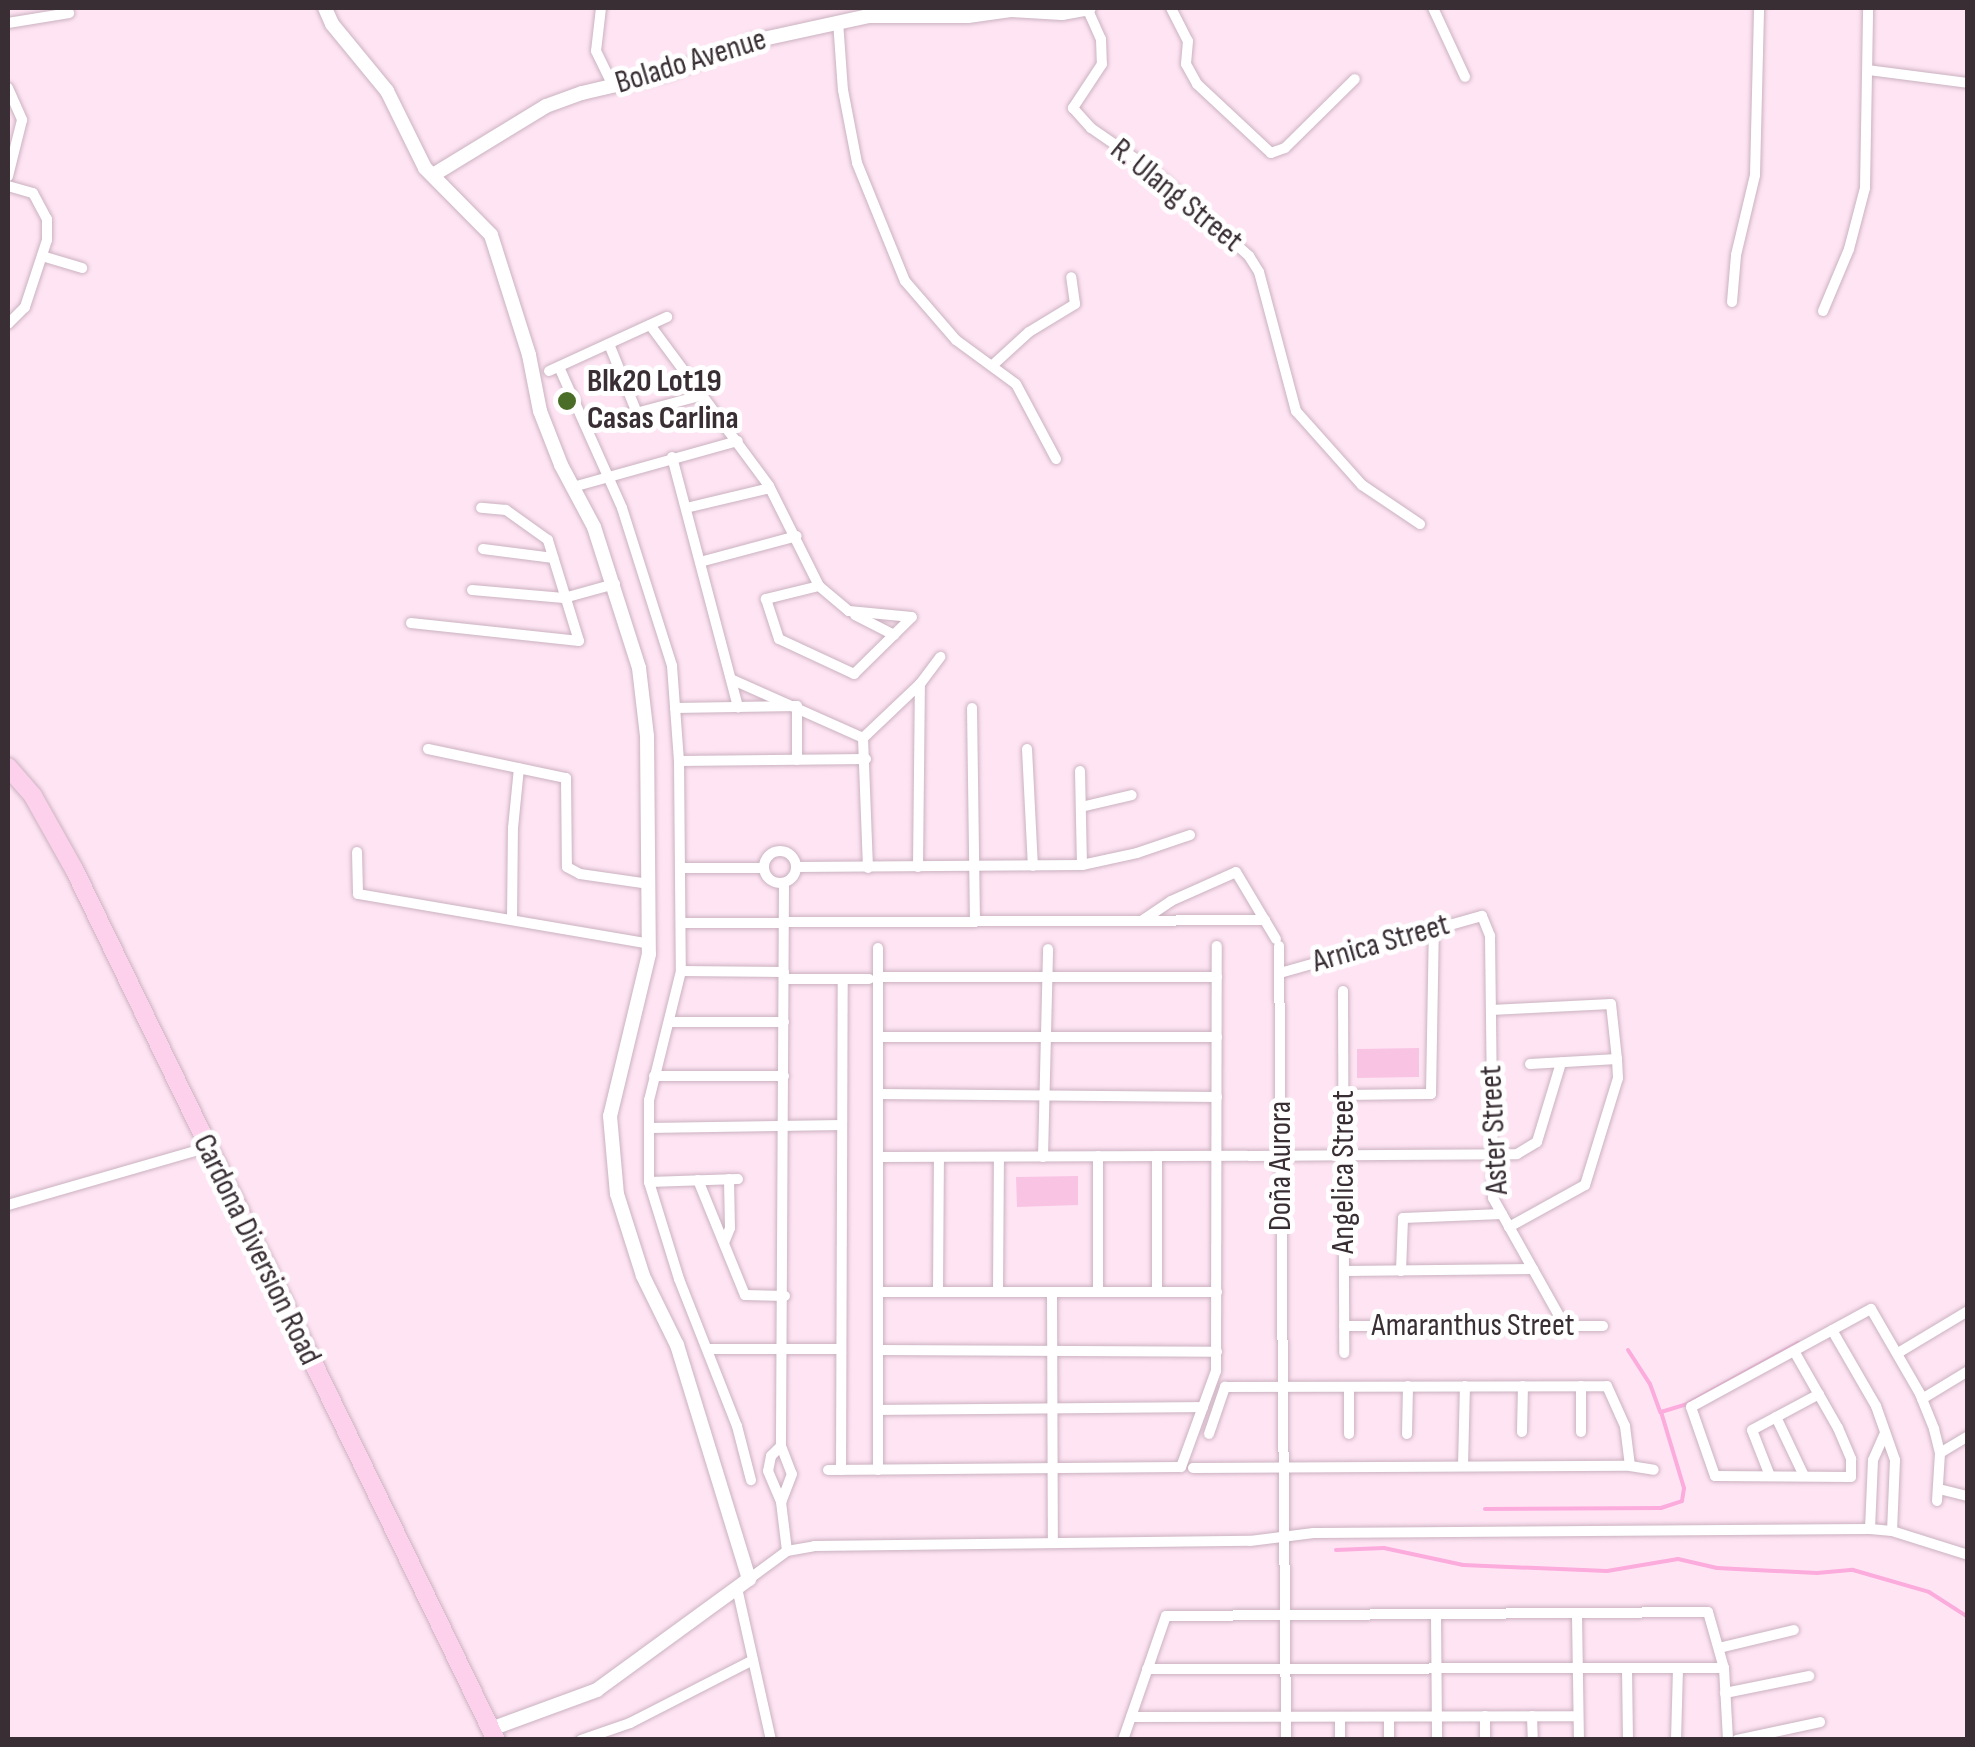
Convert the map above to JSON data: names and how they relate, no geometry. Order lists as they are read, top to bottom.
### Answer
{
  "streets": {
    "main road": ["Cardona Diversion Road"],
    "street": [
      "Bolado Avenue",
      "R. Ulang Street",
      "Arnica Street",
      "Aster Street",
      "Doña Aurora",
      "Angelica Street",
      "Amaranthus Street"
    ]
  },
  "crossings": [
    ["Bolado Avenue", "R. Ulang Street"],
    ["Arnica Street", "Aster Street"],
    ["Arnica Street", "Doña Aurora"],
    ["Aster Street", "Amaranthus Street"],
    ["Angelica Street", "Amaranthus Street"]
  ],
  "places": ["Blk20 Lot19 Casas Carlina"]
}
